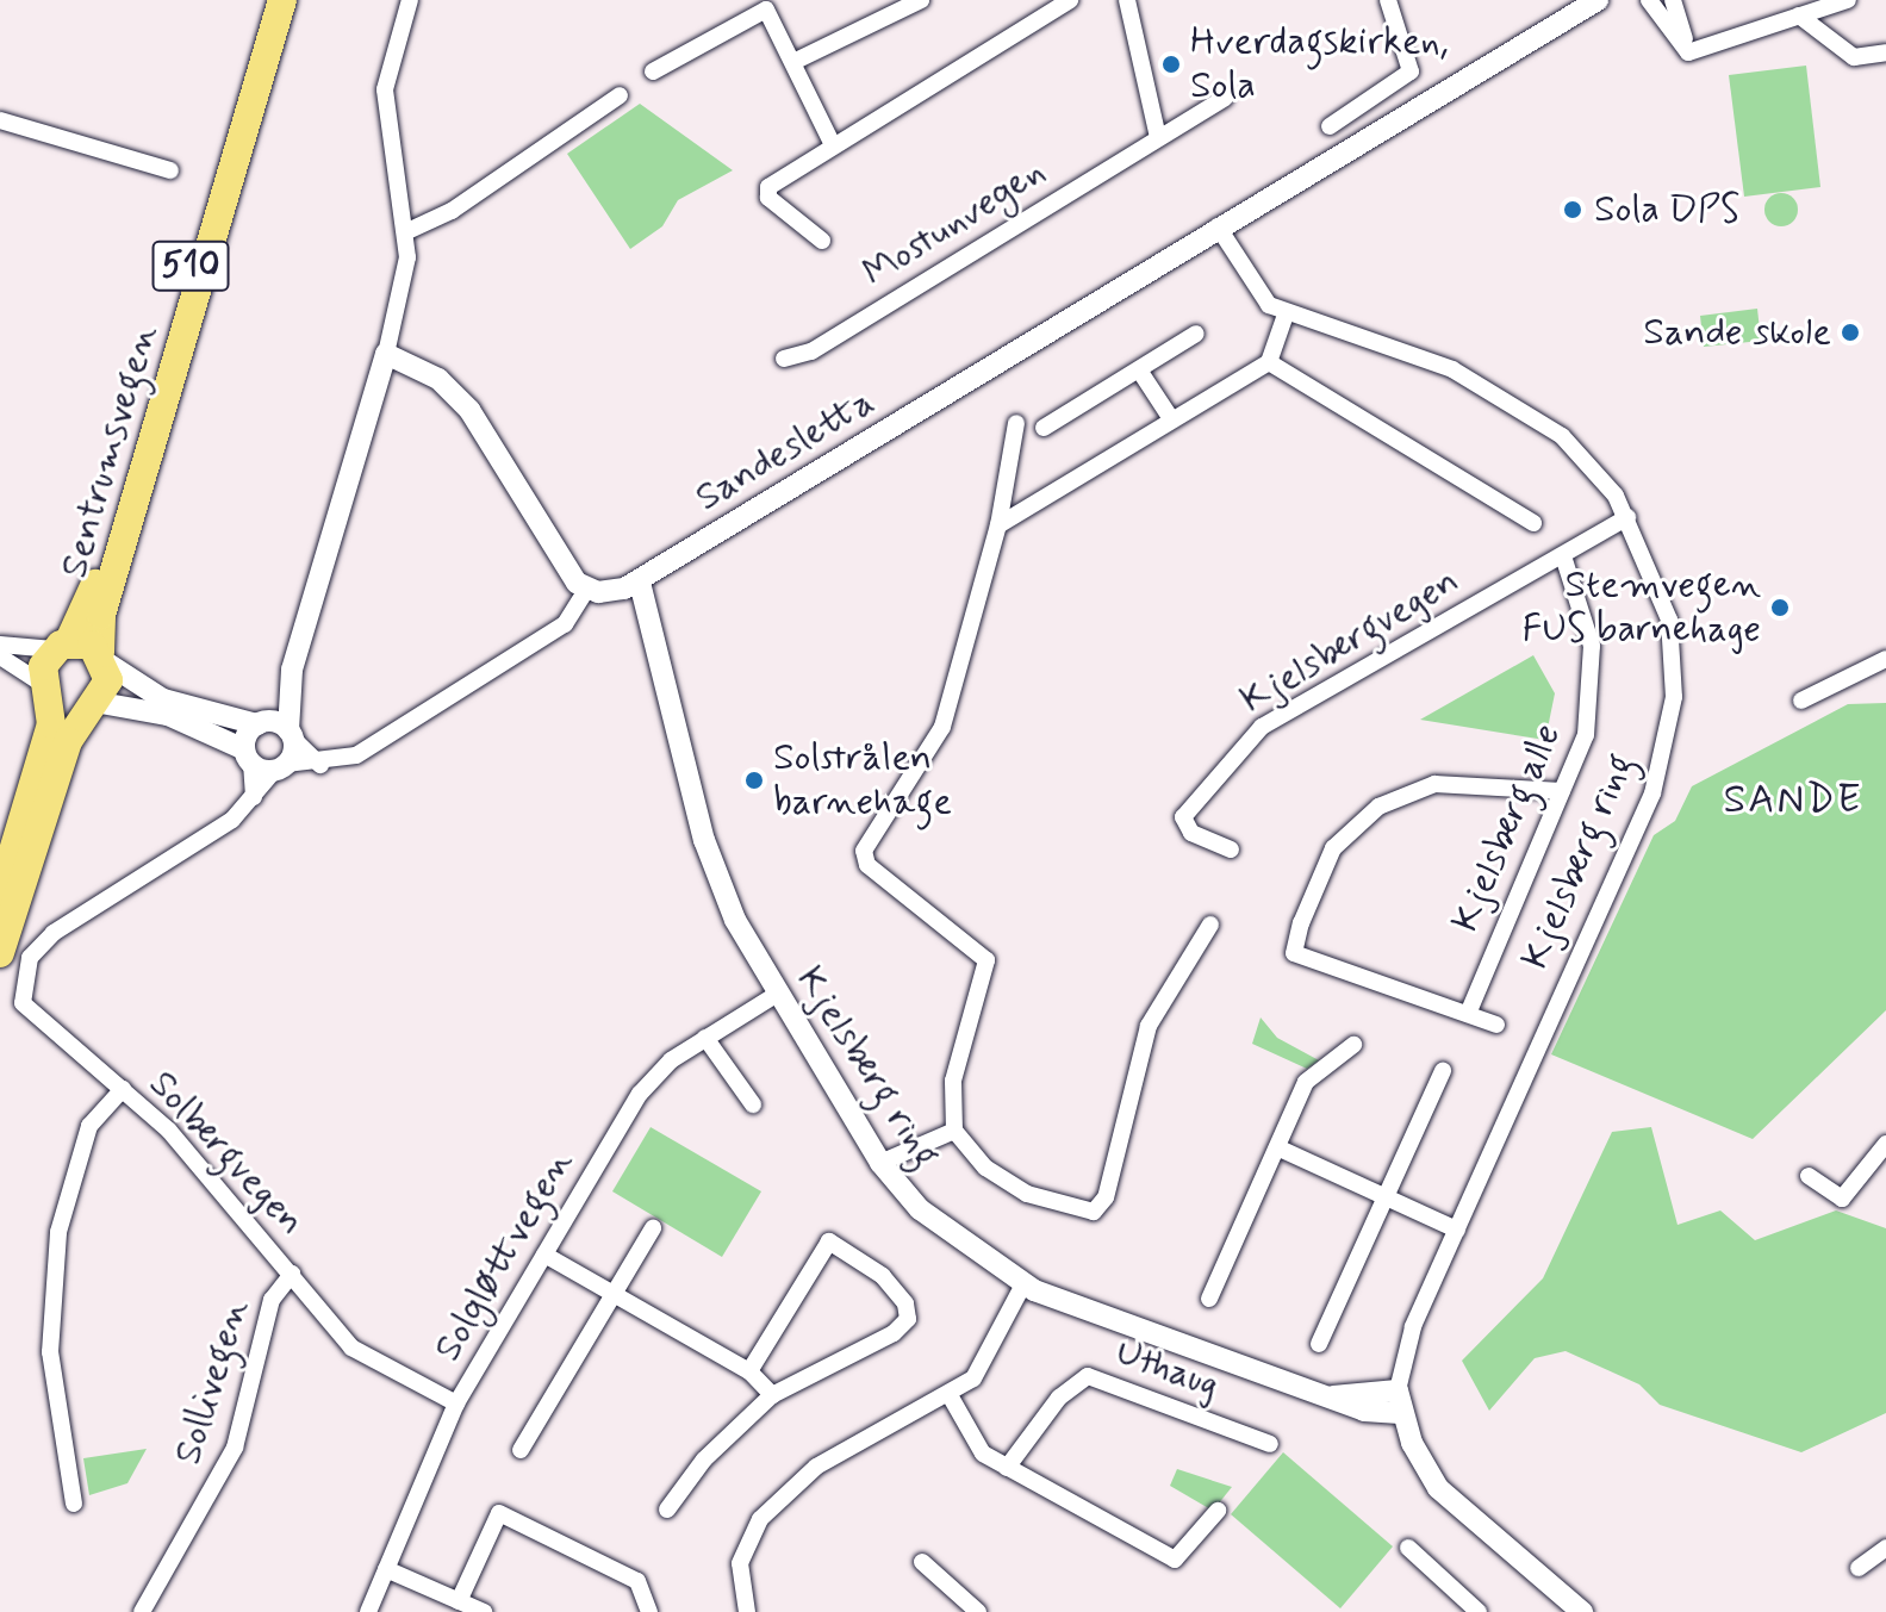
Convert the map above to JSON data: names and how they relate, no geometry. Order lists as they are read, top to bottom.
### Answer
{
  "streets": {
    "main road": ["510", "Sentrumsvegen"],
    "street": [
      "Mostunvegen",
      "Sandesletta",
      "Kjelsbergvegen",
      "Kjelsberg alle",
      "Kjelsberg ring",
      "Solbergvegen",
      "Solgløttvegen",
      "Uthaug",
      "Sollivegen"
    ]
  },
  "crossings": [
    ["Sandesletta", "Kjelsberg ring"],
    ["Kjelsbergvegen", "Kjelsberg alle"],
    ["Kjelsbergvegen", "Kjelsberg ring"],
    ["Kjelsberg ring", "Solgløttvegen"],
    ["Solbergvegen", "Solgløttvegen"],
    ["Solbergvegen", "Sollivegen"]
  ],
  "districts": ["SANDE"],
  "places": [
    "Hverdagskirken, Sola",
    "Sola DPS",
    "Sande skole",
    "Stemvegen FUS barnehage",
    "Solstrålen barnehage"
  ]
}
